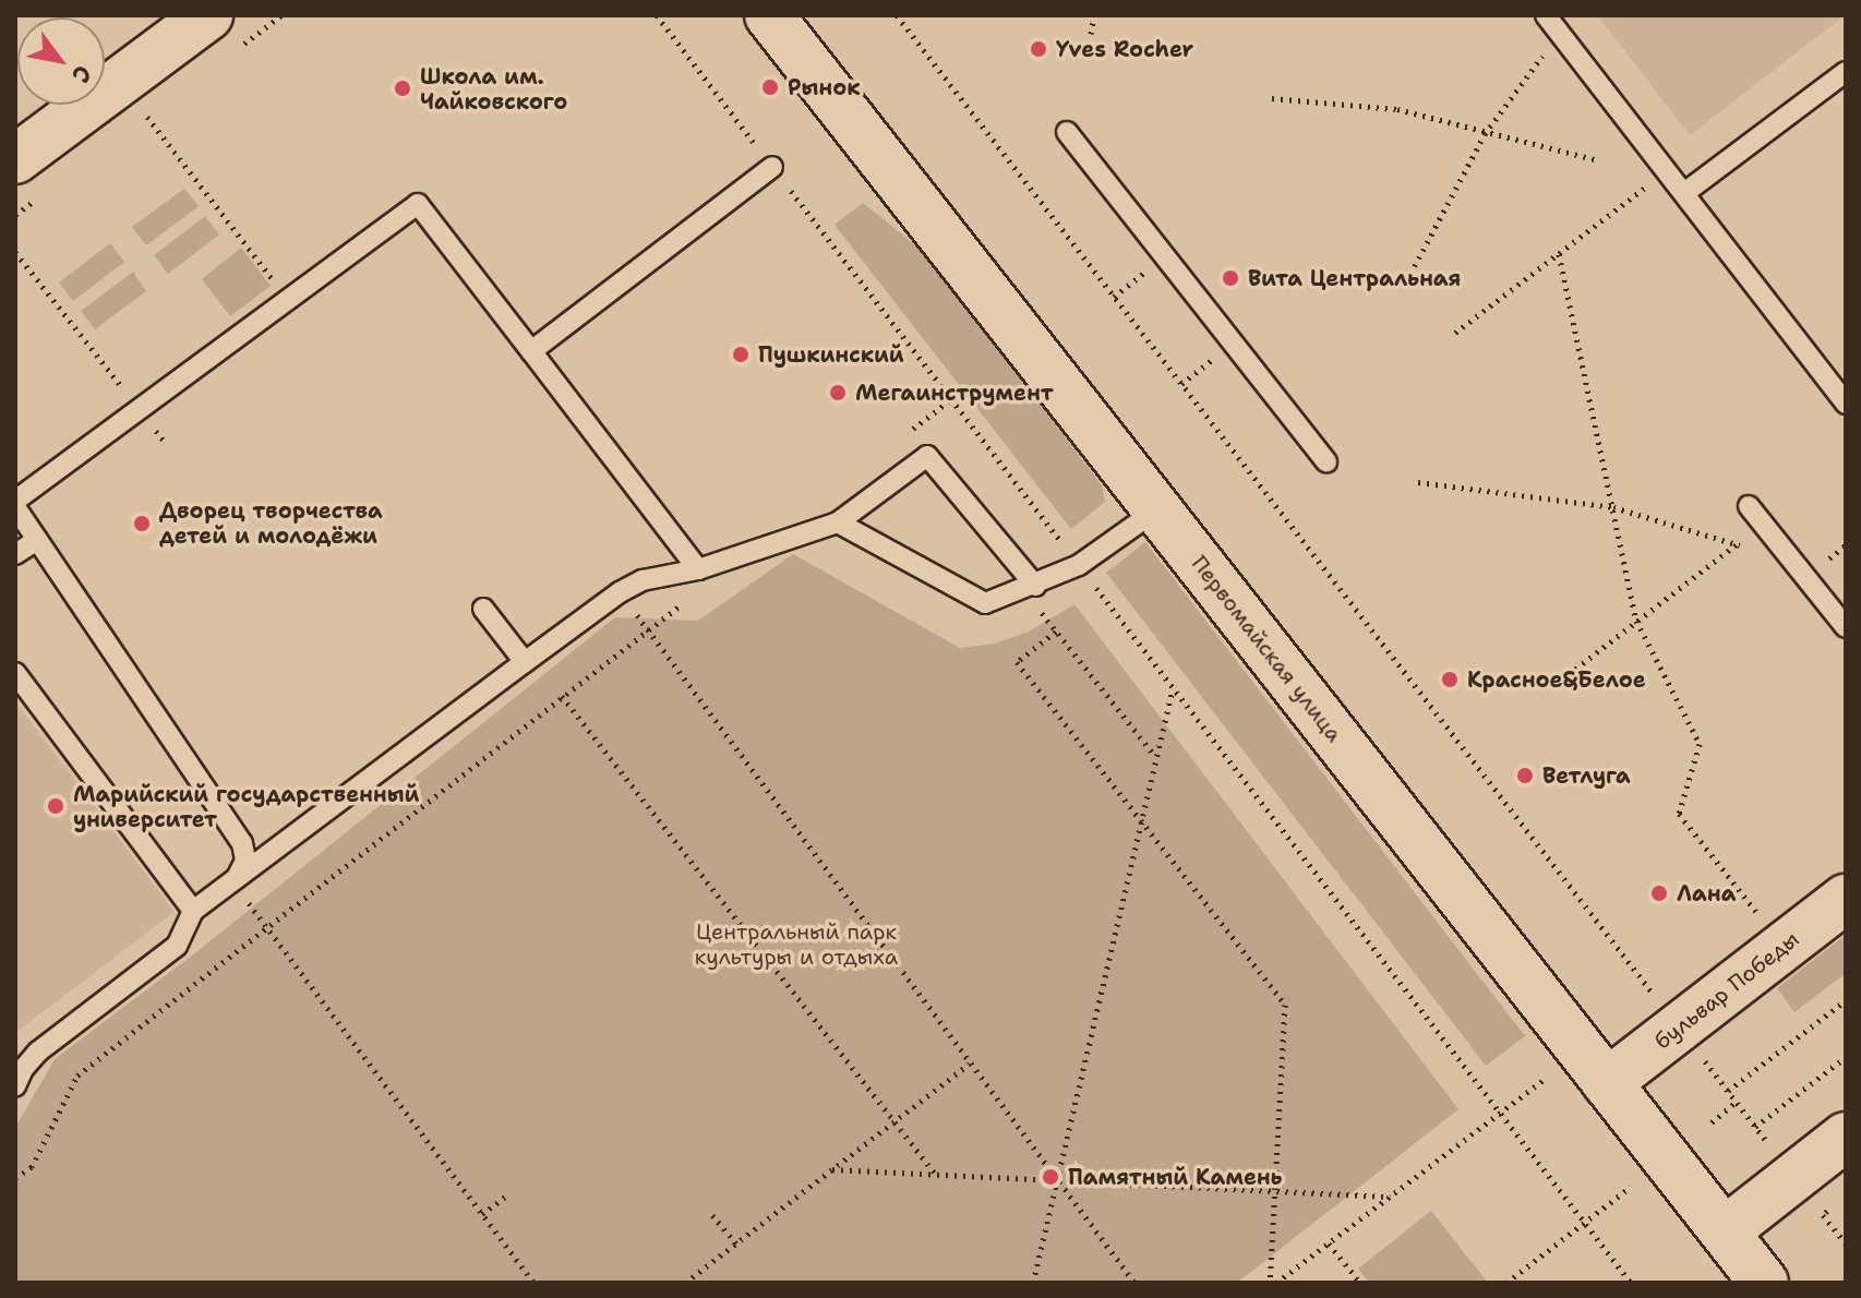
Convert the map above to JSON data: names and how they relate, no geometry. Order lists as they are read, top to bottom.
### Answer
{
  "streets": {
    "main road": ["Первомайская улица", "бульвар Победы"]
  },
  "crossings": [
    ["Первомайская улица", "бульвар Победы"]
  ],
  "parks": ["Центральный парк культуры и отдыха"],
  "places": [
    "Yves Rocher",
    "Рынок",
    "Школа им. Чайковского",
    "Вита Центральная",
    "Пушкинский",
    "Мегаинструмент",
    "Дворец творчества детей и молодёжи",
    "Красное&Белое",
    "Ветлуга",
    "Марийский государственный университет",
    "Лана",
    "Памятный Камень"
  ],
  "north": "bottom right"
}
